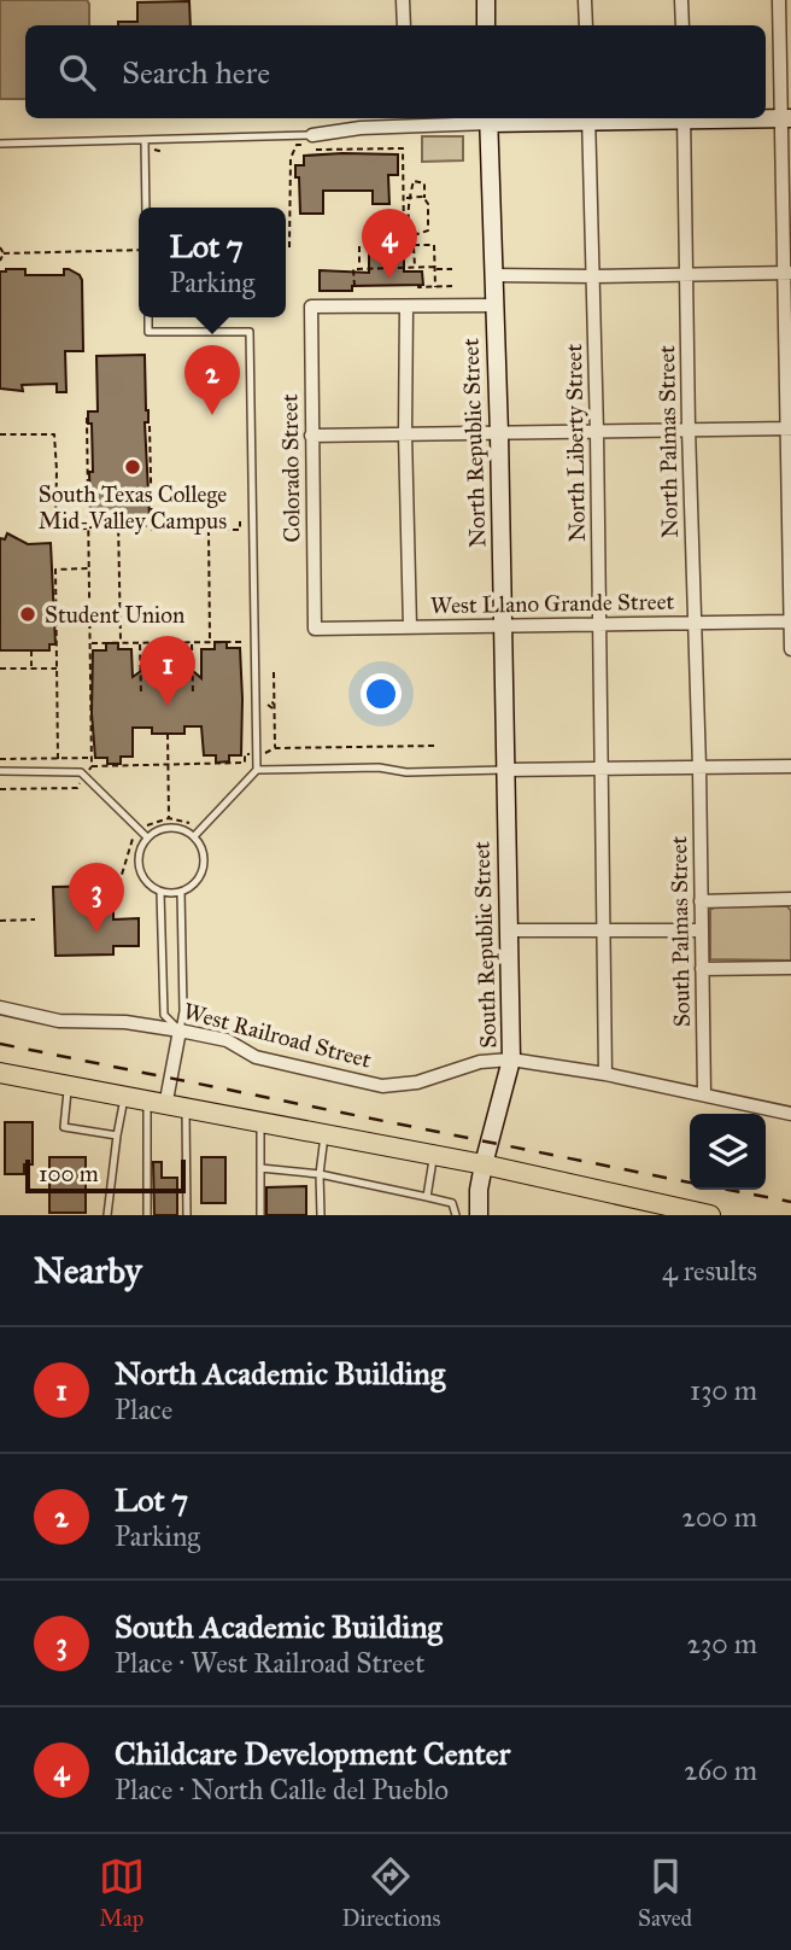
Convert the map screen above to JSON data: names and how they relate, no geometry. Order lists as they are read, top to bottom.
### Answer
{
  "streets": {
    "street": [
      "North Palmas Street",
      "North Republic Street",
      "North Liberty Street",
      "Colorado Street",
      "West Llano Grande Street",
      "South Palmas Street",
      "South Republic Street",
      "West Railroad Street"
    ]
  },
  "crossings": [
    ["North Palmas Street", "West Llano Grande Street"],
    ["North Palmas Street", "South Palmas Street"],
    ["North Republic Street", "West Llano Grande Street"],
    ["North Republic Street", "South Republic Street"],
    ["North Liberty Street", "West Llano Grande Street"],
    ["North Liberty Street", "West Railroad Street"],
    ["Colorado Street", "West Llano Grande Street"],
    ["South Palmas Street", "West Railroad Street"],
    ["South Republic Street", "West Railroad Street"]
  ],
  "places": ["South Texas College Mid-Valley Campus", "Student Union"],
  "scale_bar": "100 m",
  "page": {
    "search": "Search here",
    "popup": ["Lot 7", "Parking"],
    "pins": [
      "4",
      "2",
      "1",
      "3"
    ],
    "scale": "100 m",
    "heading": ["Nearby", "4 results"],
    "list": [
      {
        "mark": "1",
        "name": "North Academic Building",
        "note": "Place",
        "value": "130 m"
      },
      {
        "mark": "2",
        "name": "Lot 7",
        "note": "Parking",
        "value": "200 m"
      },
      {
        "mark": "3",
        "name": "South Academic Building",
        "note": "Place · West Railroad Street",
        "value": "230 m"
      },
      {
        "mark": "4",
        "name": "Childcare Development Center",
        "note": "Place · North Calle del Pueblo",
        "value": "260 m"
      }
    ],
    "nav": ["Map", "Directions", "Saved"]
  }
}
